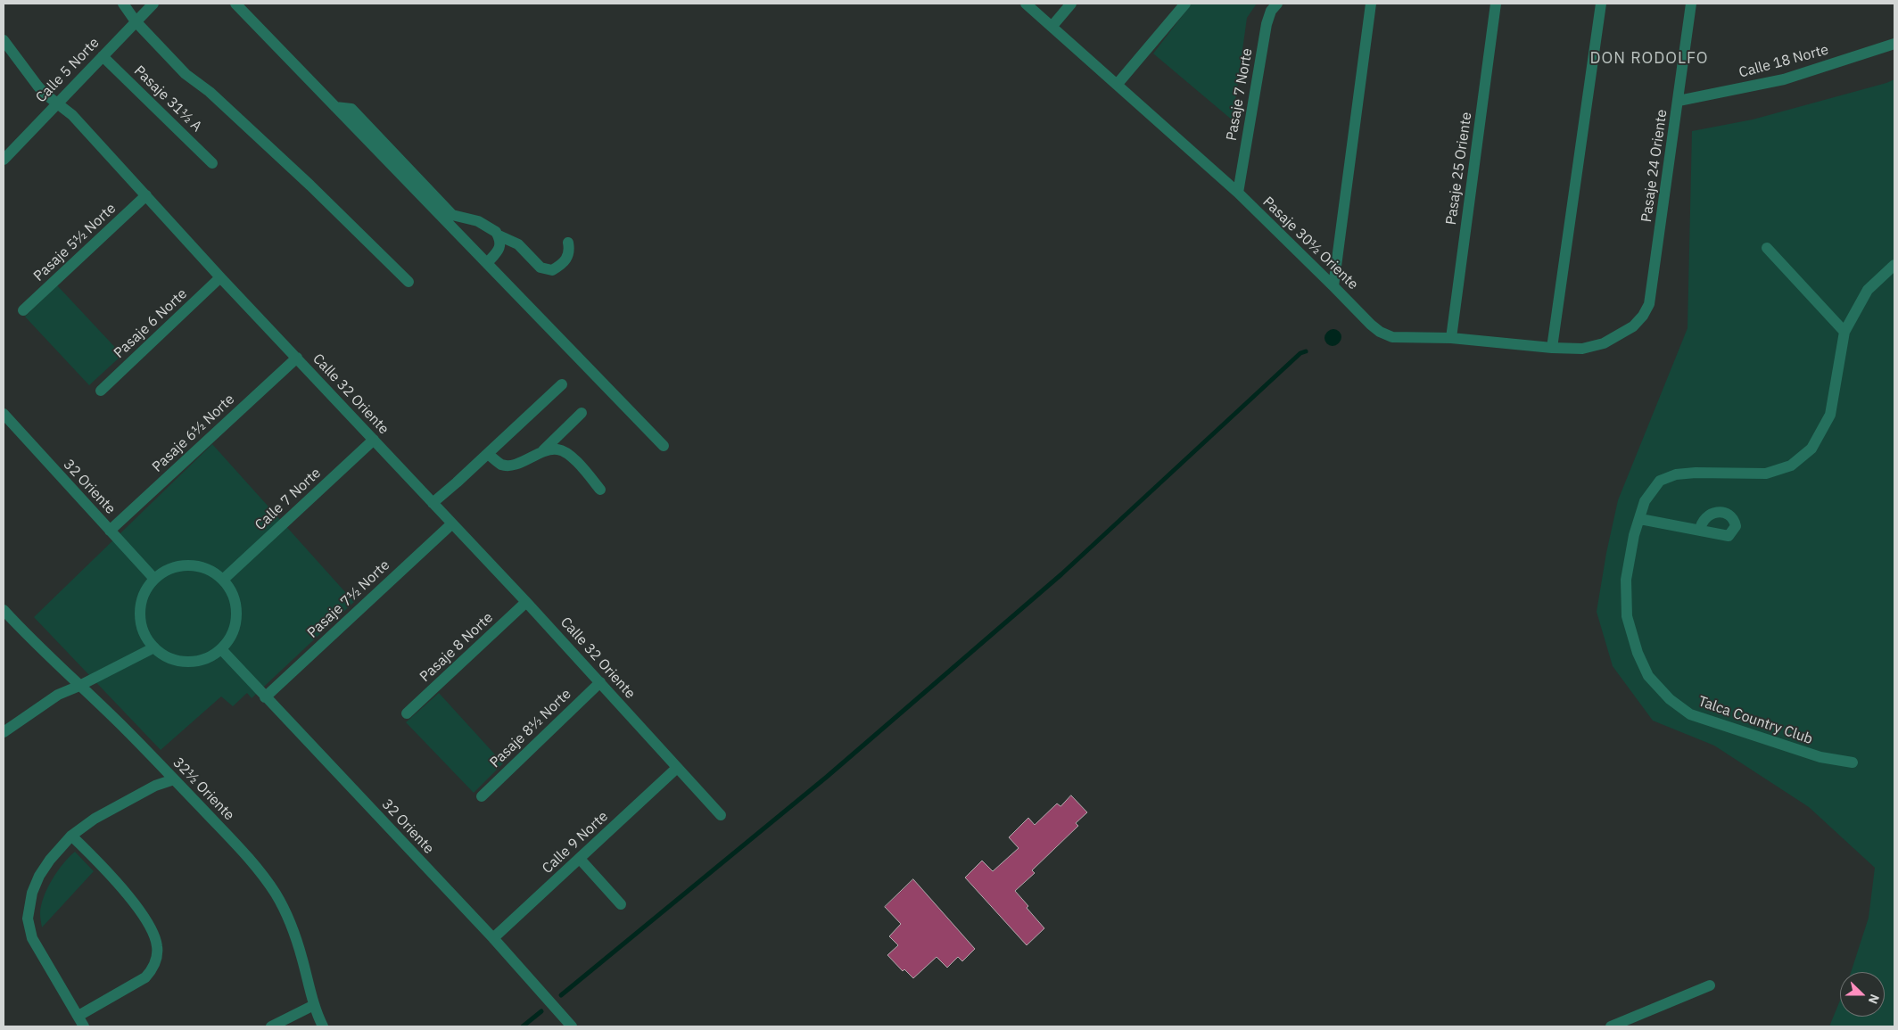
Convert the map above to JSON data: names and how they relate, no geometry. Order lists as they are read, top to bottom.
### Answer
{
  "streets": {
    "street": [
      "Calle 18 Norte",
      "Calle 5 Norte",
      "Pasaje 7 Norte",
      "Pasaje 31½ A",
      "Pasaje 24 Oriente",
      "Pasaje 25 Oriente",
      "Pasaje 5½ Norte",
      "Pasaje 30½ Oriente",
      "Pasaje 6 Norte",
      "Calle 32 Oriente",
      "Pasaje 6½ Norte",
      "32 Oriente",
      "Calle 7 Norte",
      "Pasaje 7½ Norte",
      "Pasaje 8 Norte",
      "Talca Country Club",
      "Pasaje 8½ Norte",
      "32½ Oriente",
      "Calle 9 Norte"
    ]
  },
  "crossings": [
    ["Calle 18 Norte", "Pasaje 24 Oriente"],
    ["Calle 5 Norte", "Pasaje 31½ A"],
    ["Calle 5 Norte", "Calle 32 Oriente"],
    ["Pasaje 7 Norte", "Pasaje 30½ Oriente"],
    ["Pasaje 24 Oriente", "Pasaje 30½ Oriente"],
    ["Pasaje 25 Oriente", "Pasaje 30½ Oriente"],
    ["Pasaje 5½ Norte", "Calle 32 Oriente"],
    ["Pasaje 6 Norte", "Calle 32 Oriente"],
    ["Calle 32 Oriente", "Pasaje 6½ Norte"],
    ["Calle 32 Oriente", "Calle 7 Norte"],
    ["Calle 32 Oriente", "Pasaje 7½ Norte"],
    ["Calle 32 Oriente", "Pasaje 8 Norte"],
    ["Calle 32 Oriente", "Pasaje 8½ Norte"],
    ["Calle 32 Oriente", "Calle 9 Norte"],
    ["Pasaje 6½ Norte", "32 Oriente"],
    ["32 Oriente", "Calle 7 Norte"],
    ["32 Oriente", "Pasaje 7½ Norte"],
    ["32 Oriente", "Calle 9 Norte"]
  ],
  "districts": ["DON RODOLFO"],
  "north": "right"
}
